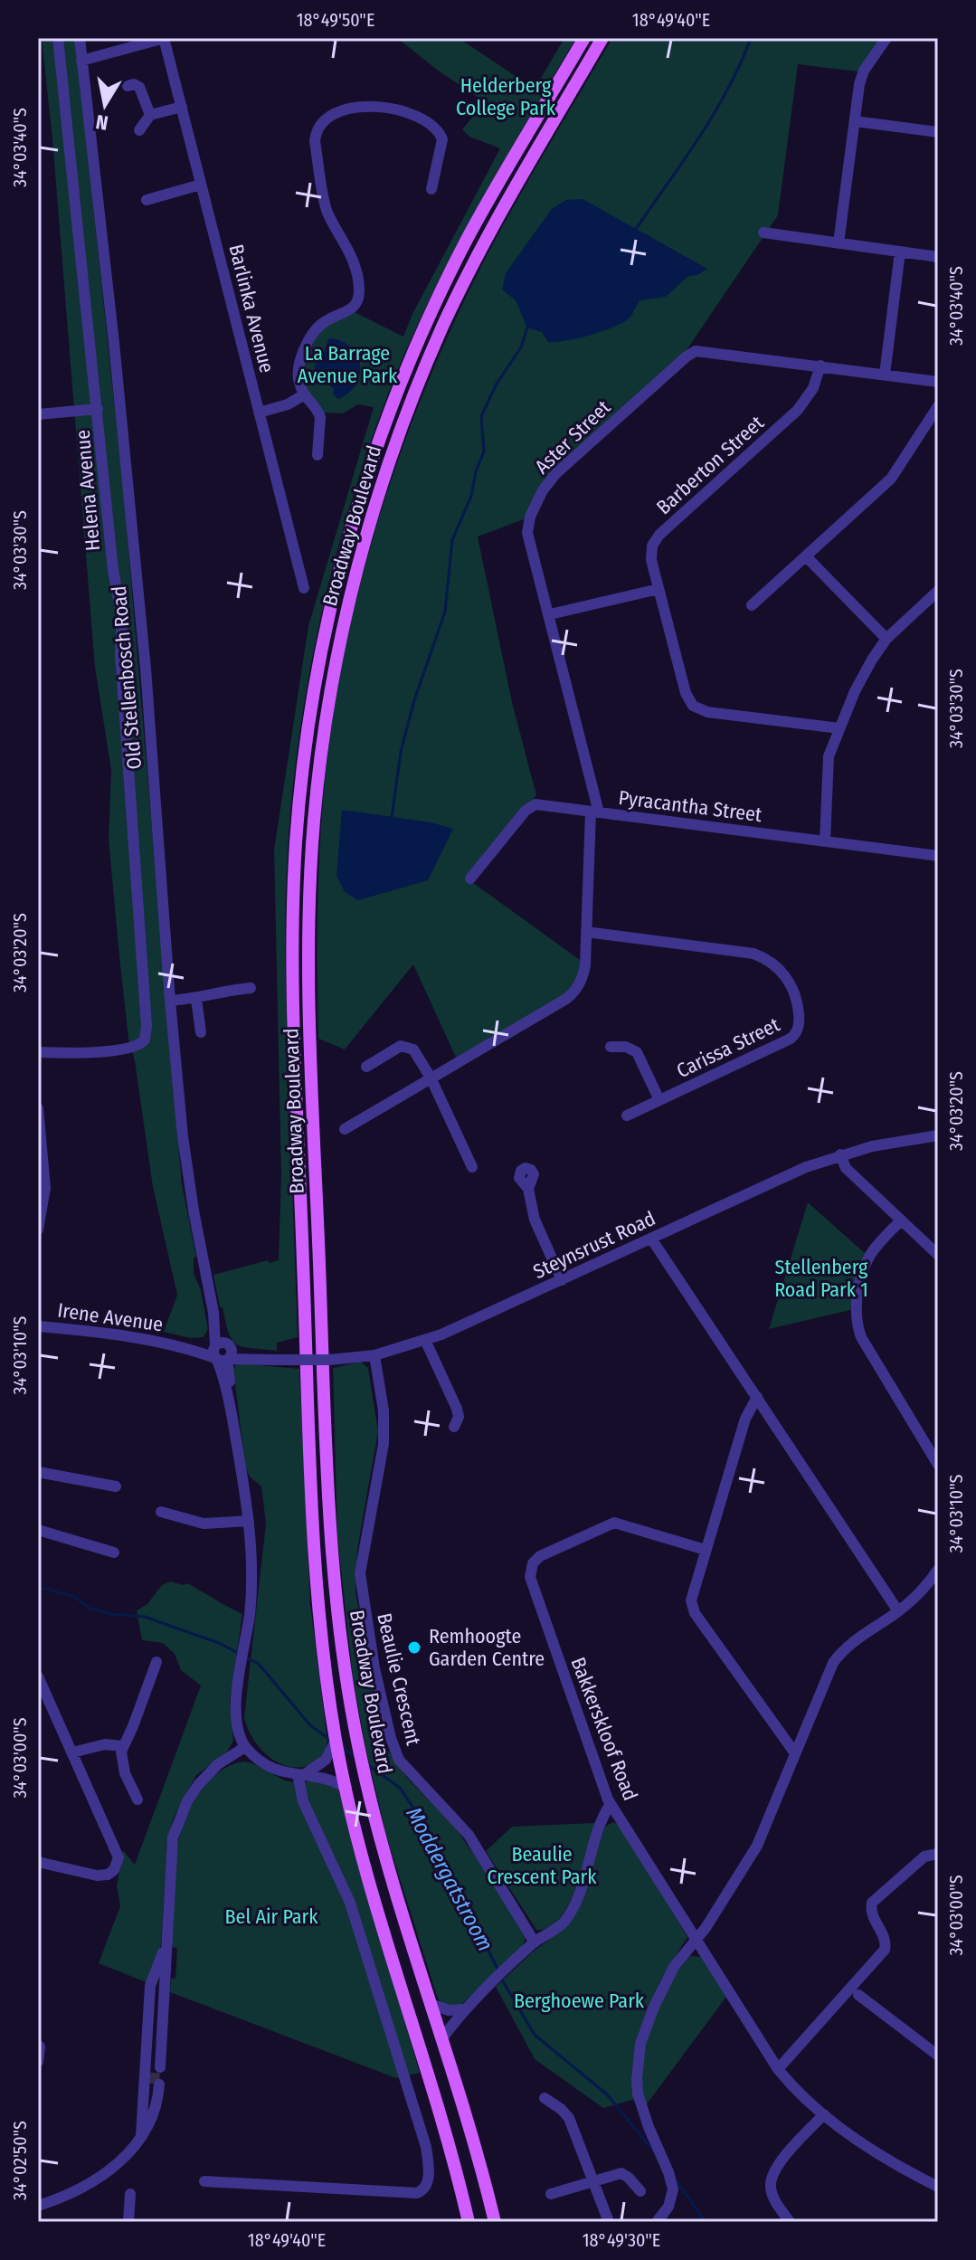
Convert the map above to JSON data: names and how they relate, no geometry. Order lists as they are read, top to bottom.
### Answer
{
  "streets": {
    "main road": ["Broadway Boulevard"],
    "street": [
      "Barlinka Avenue",
      "Aster Street",
      "Barberton Street",
      "Helena Avenue",
      "Old Stellenbosch Road",
      "Pyracantha Street",
      "Carissa Street",
      "Steynsrust Road",
      "Irene Avenue",
      "Beaulie Crescent",
      "Bakkerskloof Road"
    ]
  },
  "crossings": [
    ["Aster Street", "Barberton Street"],
    ["Aster Street", "Pyracantha Street"],
    ["Aster Street", "Carissa Street"],
    ["Old Stellenbosch Road", "Steynsrust Road"],
    ["Old Stellenbosch Road", "Irene Avenue"],
    ["Steynsrust Road", "Irene Avenue"],
    ["Steynsrust Road", "Beaulie Crescent"]
  ],
  "water": ["Moddergatstroom"],
  "parks": [
    "Helderberg College Park",
    "La Barrage Avenue Park",
    "Stellenberg Road Park 1",
    "Beaulie Crescent Park",
    "Bel Air Park",
    "Berghoewe Park"
  ],
  "places": ["Remhoogte Garden Centre"],
  "north": "bottom",
  "coordinates": [
    "18°49'50\"E",
    "18°49'40\"E",
    "34°03'40\"S",
    "34°03'30\"S",
    "34°03'20\"S",
    "34°03'10\"S",
    "34°03'00\"S",
    "34°02'50\"S",
    "18°49'30\"E"
  ]
}
